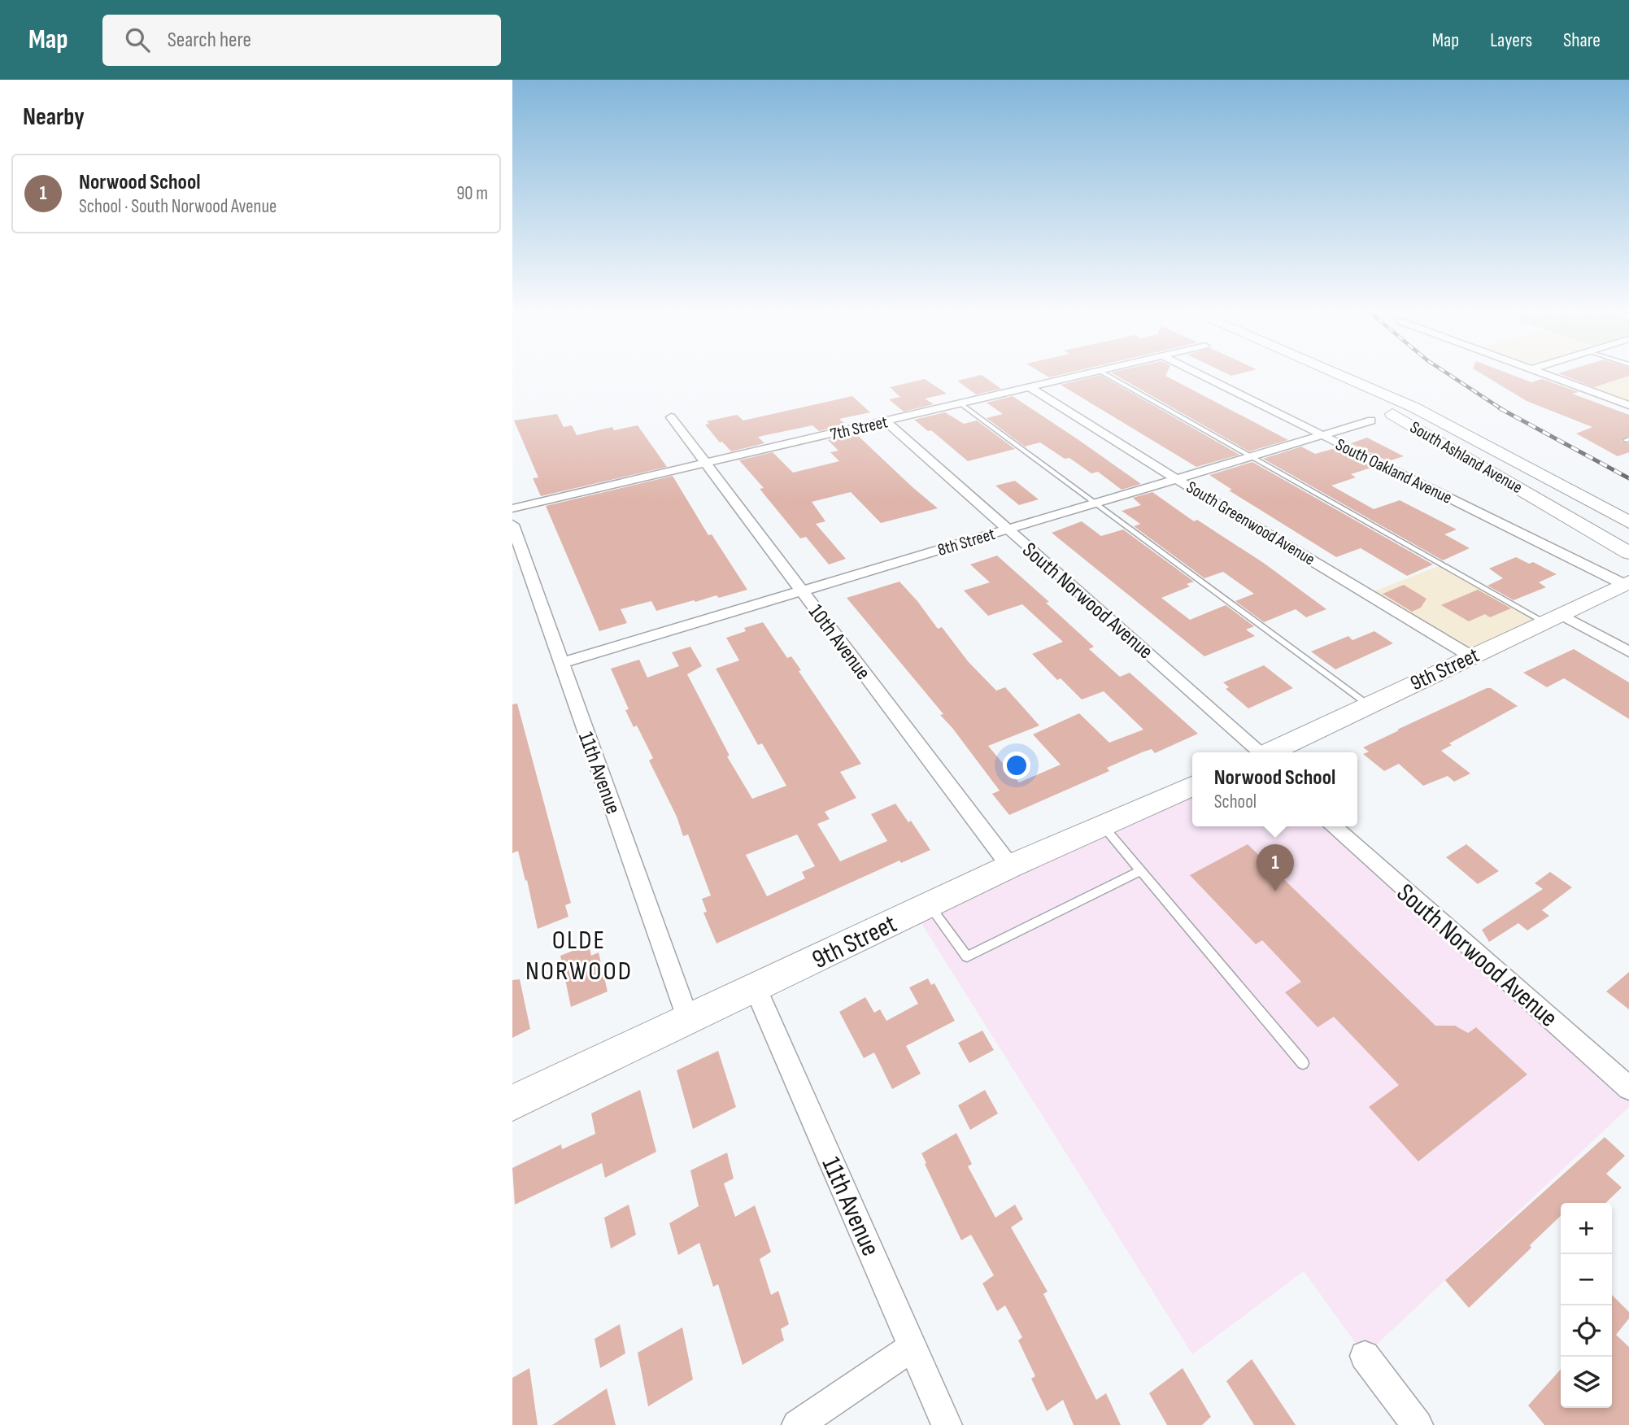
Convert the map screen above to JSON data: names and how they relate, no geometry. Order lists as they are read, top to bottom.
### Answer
{
  "streets": {
    "main road": ["South Ashland Avenue", "9th Street"],
    "street": [
      "7th Street",
      "South Oakland Avenue",
      "South Greenwood Avenue",
      "8th Street",
      "South Norwood Avenue",
      "10th Avenue",
      "11th Avenue"
    ]
  },
  "crossings": [
    ["7th Street", "South Greenwood Avenue"],
    ["7th Street", "South Norwood Avenue"],
    ["7th Street", "10th Avenue"],
    ["South Oakland Avenue", "8th Street"],
    ["South Oakland Avenue", "9th Street"],
    ["South Greenwood Avenue", "8th Street"],
    ["South Greenwood Avenue", "9th Street"],
    ["8th Street", "South Norwood Avenue"],
    ["8th Street", "10th Avenue"],
    ["8th Street", "11th Avenue"],
    ["10th Avenue", "9th Street"],
    ["9th Street", "11th Avenue"]
  ],
  "districts": ["OLDE NORWOOD"],
  "page": {
    "header": "Map",
    "search": "Search here",
    "nav": ["Map", "Layers", "Share"],
    "heading": "Nearby",
    "list": [
      {
        "mark": "1",
        "name": "Norwood School",
        "note": "School · South Norwood Avenue",
        "value": "90 m"
      }
    ],
    "popup": ["Norwood School", "School"],
    "pins": "1",
    "map_buttons": ["+", "−"]
  }
}
